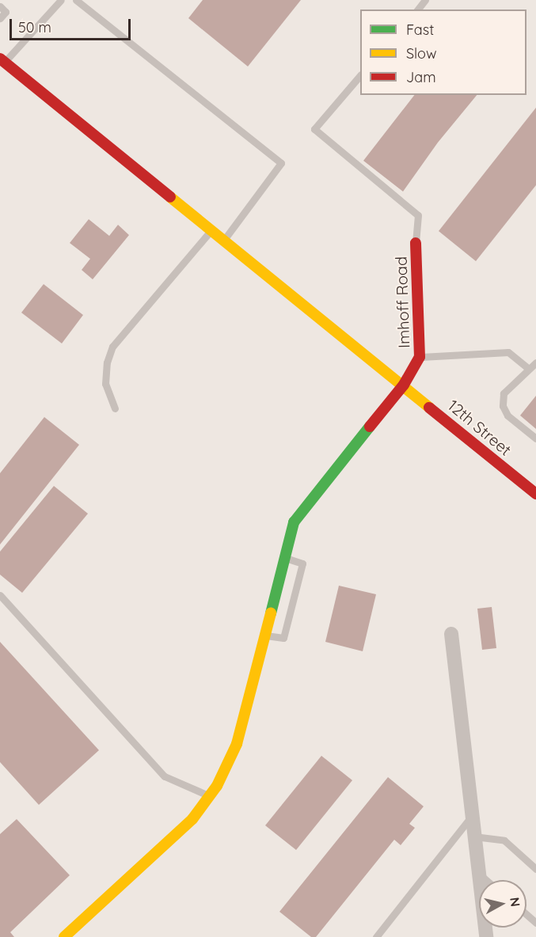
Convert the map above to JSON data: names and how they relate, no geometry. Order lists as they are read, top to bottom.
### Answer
{
  "streets": {
    "street": ["Imhoff Road", "12th Street"]
  },
  "crossings": [
    ["Imhoff Road", "12th Street"]
  ],
  "legend": ["Fast", "Slow", "Jam"],
  "scale_bar": "50 m",
  "north": "right"
}
